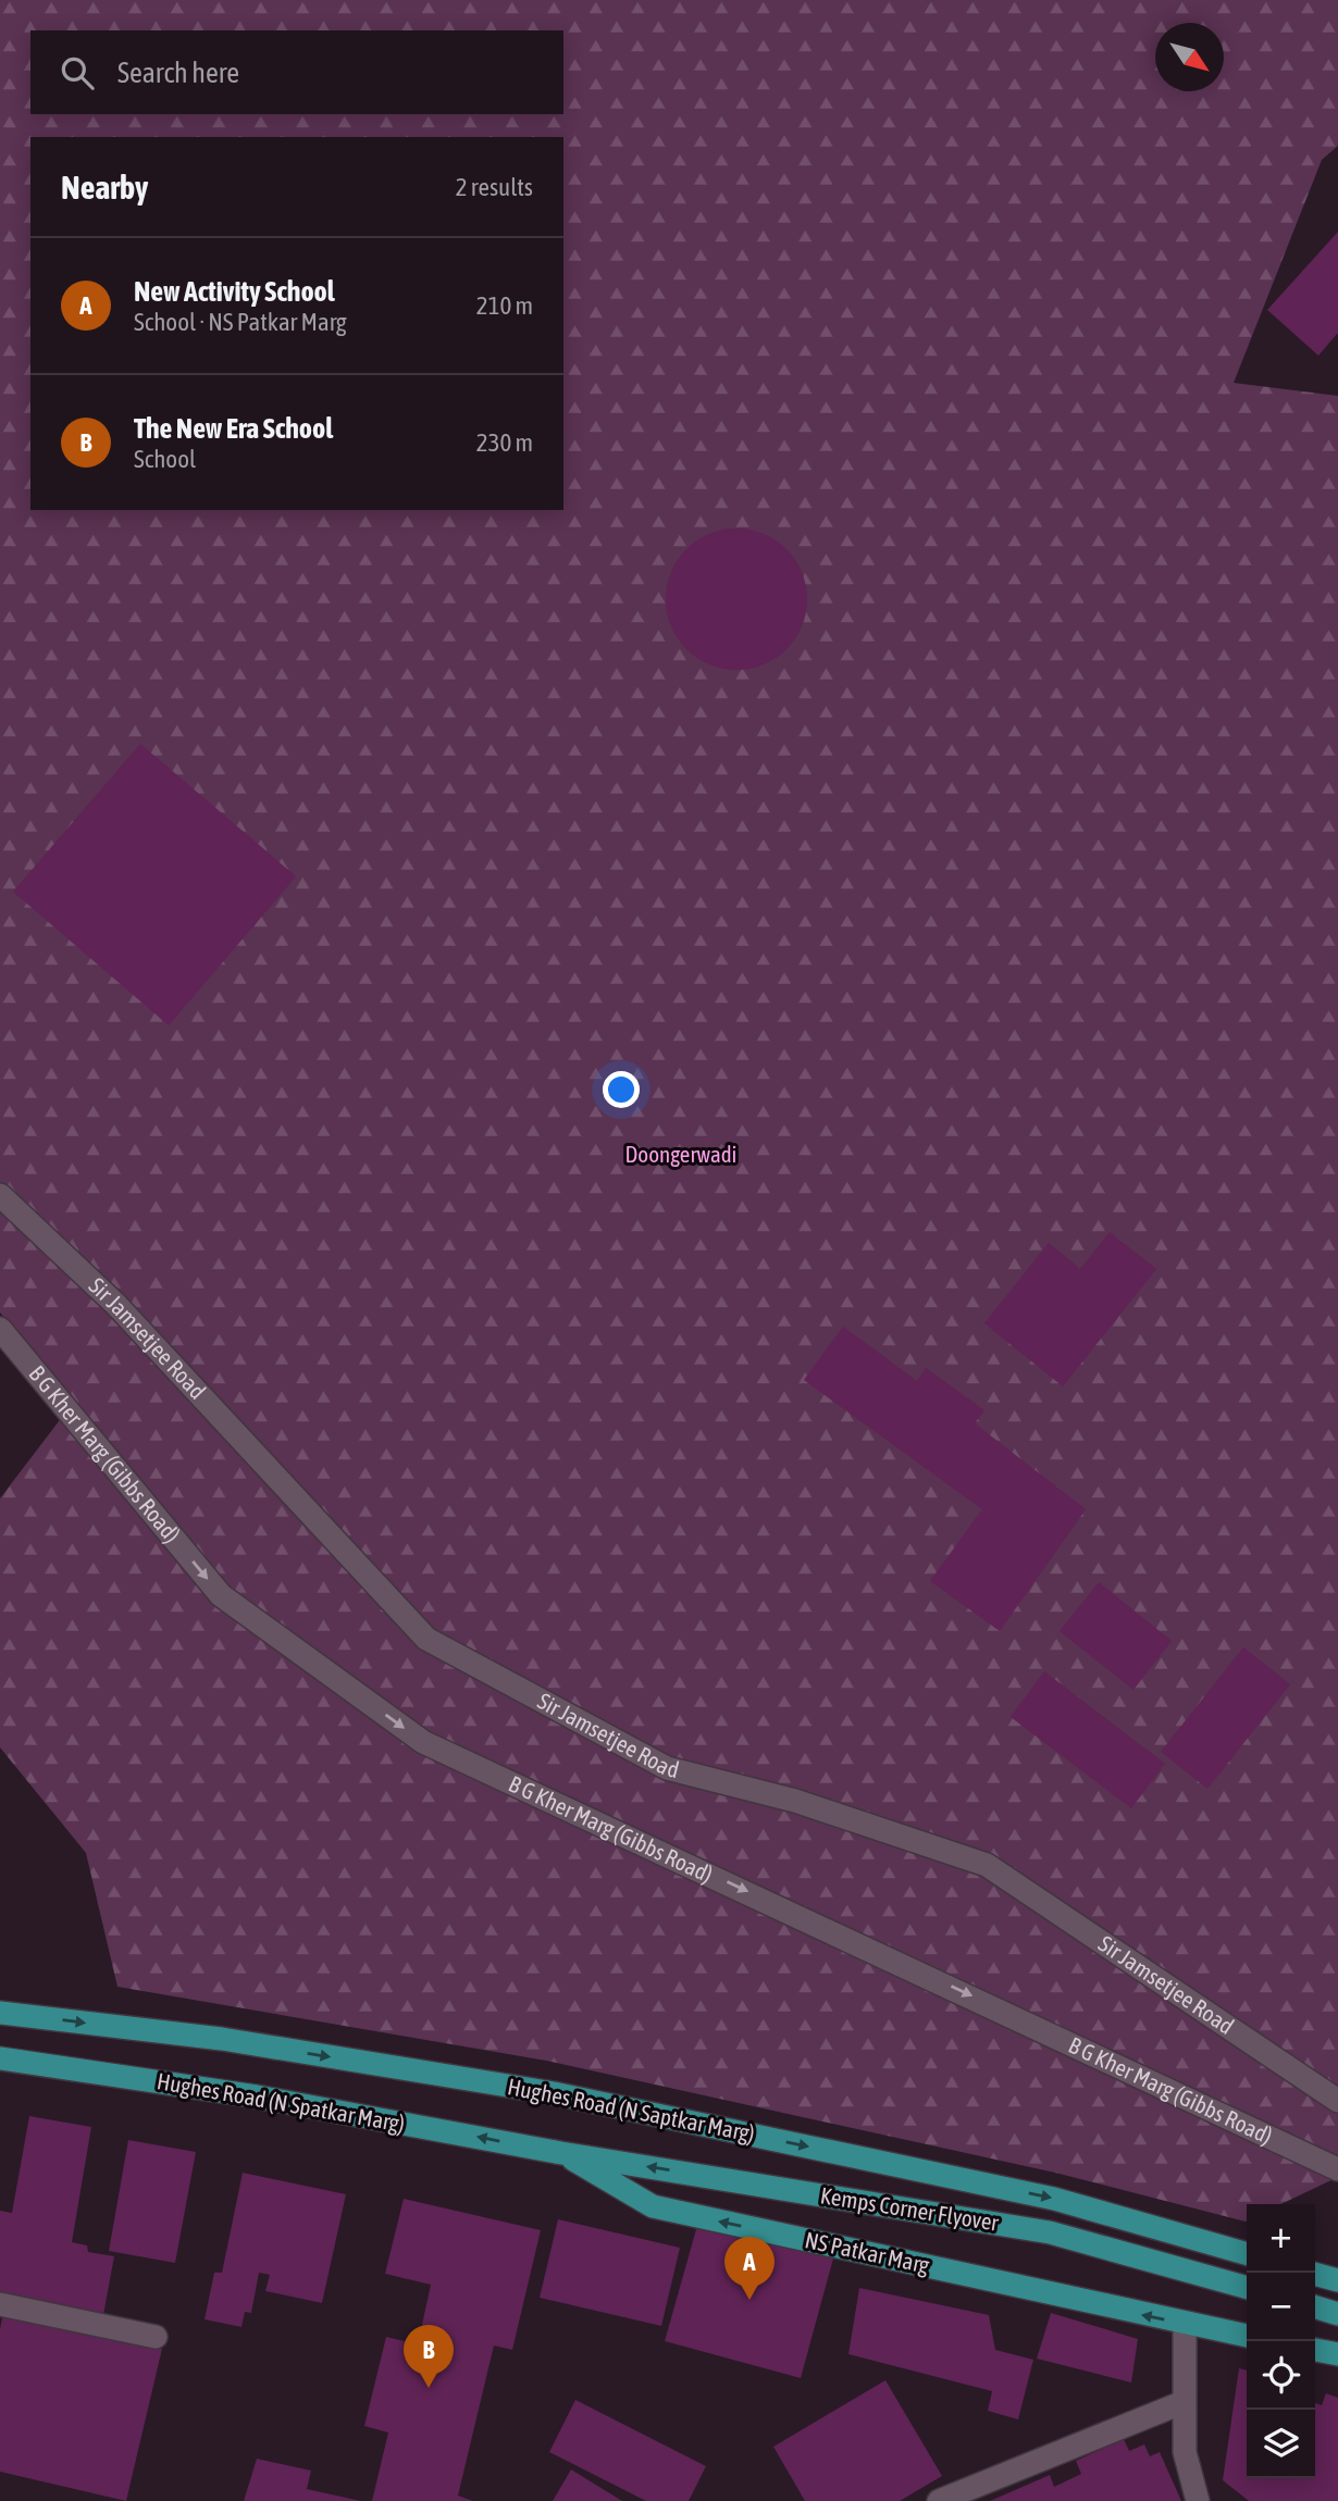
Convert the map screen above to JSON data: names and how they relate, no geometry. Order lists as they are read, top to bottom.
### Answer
{
  "streets": {
    "main road": [
      "Hughes Road (N Spatkar Marg)",
      "Hughes Road (N Saptkar Marg)",
      "Kemps Corner Flyover",
      "NS Patkar Marg"
    ],
    "street": ["Sir Jamsetjee Road", "B G Kher Marg (Gibbs Road)"]
  },
  "crossings": [
    ["Hughes Road (N Spatkar Marg)", "Kemps Corner Flyover"],
    ["Hughes Road (N Spatkar Marg)", "NS Patkar Marg"],
    ["Kemps Corner Flyover", "NS Patkar Marg"]
  ],
  "one_way": [
    "B G Kher Marg (Gibbs Road)",
    "Hughes Road (N Spatkar Marg)",
    "Hughes Road (N Saptkar Marg)",
    "Kemps Corner Flyover",
    "NS Patkar Marg"
  ],
  "parks": ["Doongerwadi"],
  "north": "bottom right",
  "page": {
    "search": "Search here",
    "heading": ["Nearby", "2 results"],
    "list": [
      {
        "mark": "A",
        "name": "New Activity School",
        "note": "School · NS Patkar Marg",
        "value": "210 m"
      },
      {
        "mark": "B",
        "name": "The New Era School",
        "note": "School",
        "value": "230 m"
      }
    ],
    "map_buttons": ["+", "−"],
    "pins": ["A", "B"]
  }
}
